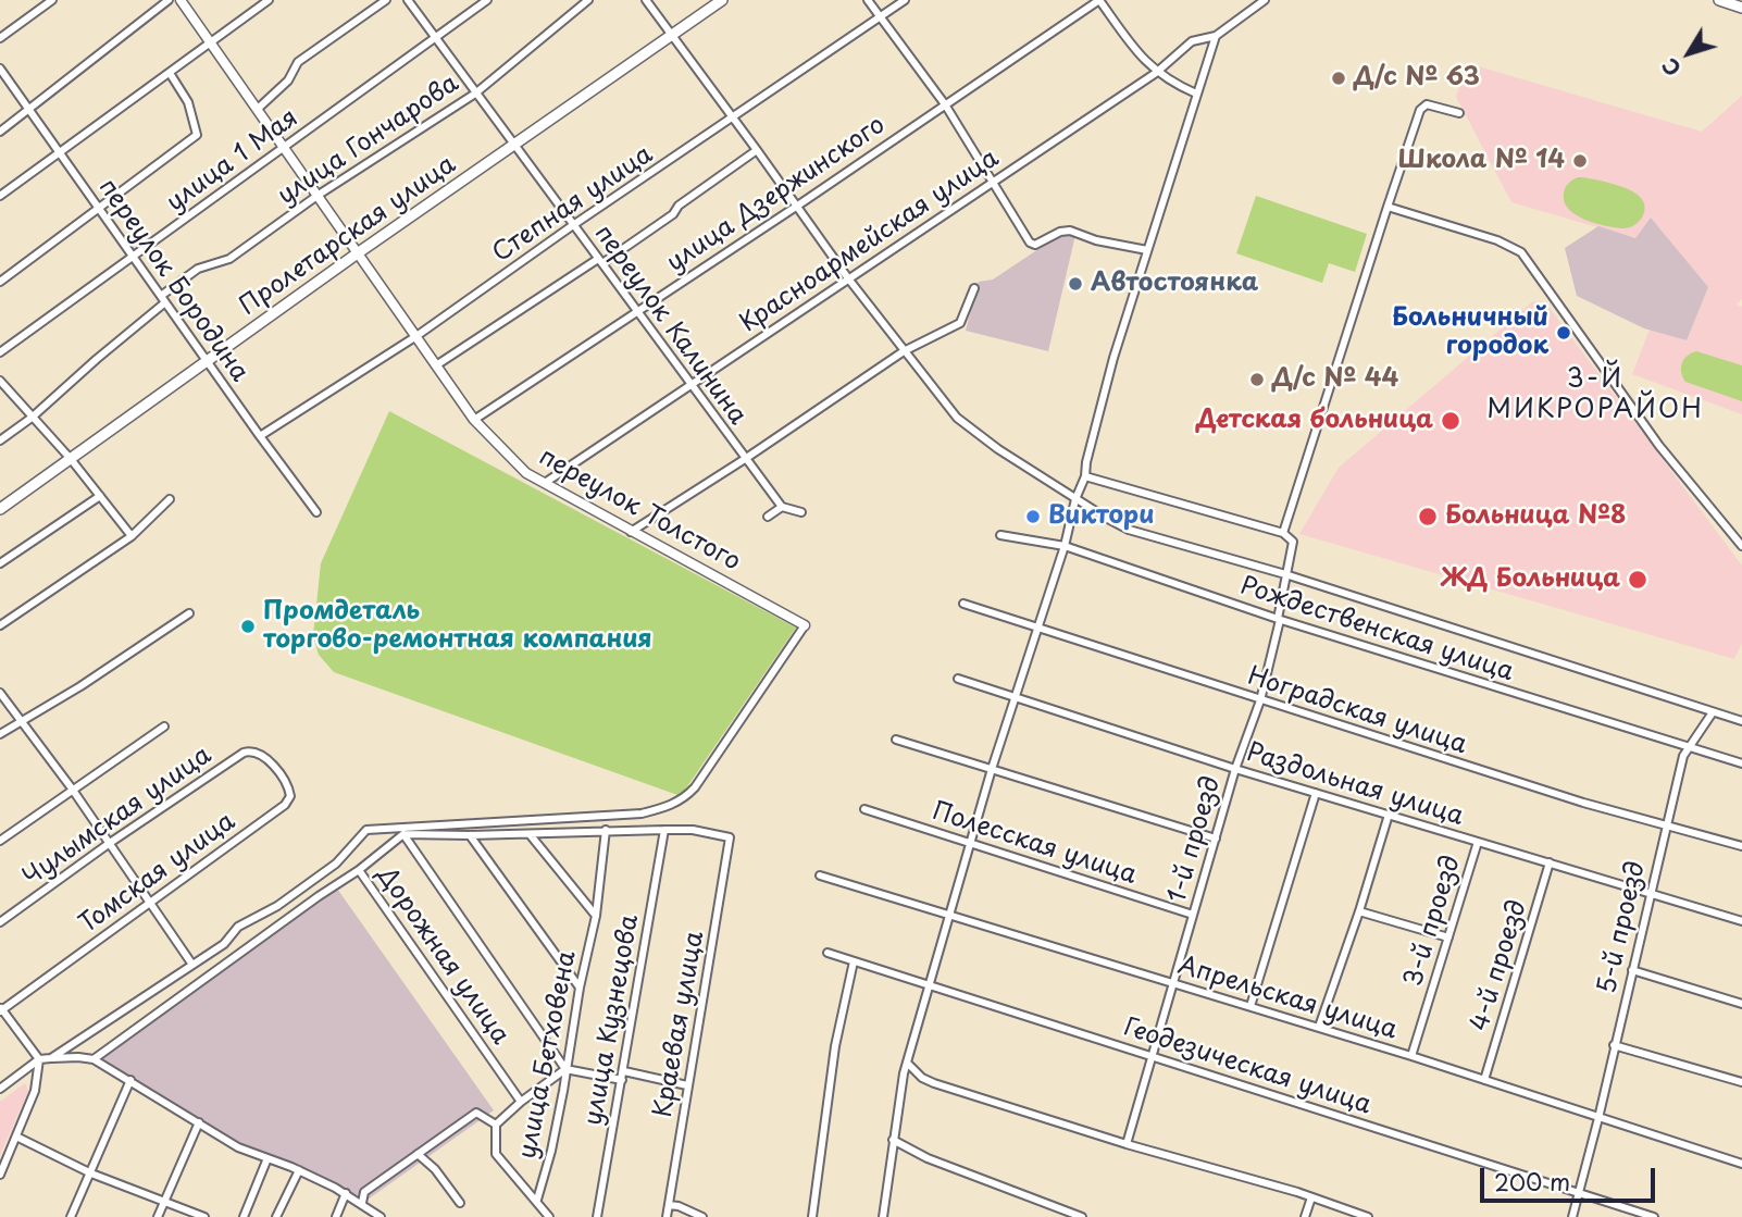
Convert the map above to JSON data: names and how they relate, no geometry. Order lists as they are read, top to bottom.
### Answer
{
  "streets": {
    "main road": ["Пролетарская улица"],
    "street": [
      "улица Гончарова",
      "улица 1 Мая",
      "улица Дзержинского",
      "Степная улица",
      "Красноармейская улица",
      "переулок Бородина",
      "переулок Калинина",
      "переулок Толстого",
      "Рождественская улица",
      "Ноградская улица",
      "Раздольная улица",
      "Чулымская улица",
      "1-й проезд",
      "Полесская улица",
      "Томская улица",
      "3-й проезд",
      "5-й проезд",
      "Дорожная улица",
      "4-й проезд",
      "Апрельская улица",
      "улица Кузнецова",
      "Краевая улица",
      "улица Бетховена",
      "Геодезическая улица"
    ]
  },
  "crossings": [
    ["улица Гончарова", "переулок Бородина"],
    ["улица Гончарова", "переулок Калинина"],
    ["улица Гончарова", "переулок Толстого"],
    ["улица 1 Мая", "переулок Бородина"],
    ["улица 1 Мая", "переулок Калинина"],
    ["улица 1 Мая", "переулок Толстого"],
    ["улица Дзержинского", "переулок Калинина"],
    ["улица Дзержинского", "переулок Толстого"],
    ["Степная улица", "переулок Бородина"],
    ["Степная улица", "переулок Калинина"],
    ["Степная улица", "переулок Толстого"],
    ["Пролетарская улица", "переулок Бородина"],
    ["Пролетарская улица", "переулок Калинина"],
    ["Пролетарская улица", "переулок Толстого"],
    ["Красноармейская улица", "переулок Калинина"],
    ["Красноармейская улица", "переулок Толстого"],
    ["Рождественская улица", "1-й проезд"],
    ["Рождественская улица", "5-й проезд"],
    ["Ноградская улица", "1-й проезд"],
    ["Ноградская улица", "5-й проезд"],
    ["Раздольная улица", "1-й проезд"],
    ["Раздольная улица", "3-й проезд"],
    ["Раздольная улица", "5-й проезд"],
    ["Раздольная улица", "4-й проезд"],
    ["Чулымская улица", "Томская улица"],
    ["1-й проезд", "Полесская улица"],
    ["1-й проезд", "Апрельская улица"],
    ["1-й проезд", "Геодезическая улица"],
    ["3-й проезд", "Апрельская улица"],
    ["5-й проезд", "Апрельская улица"],
    ["5-й проезд", "Геодезическая улица"],
    ["4-й проезд", "Апрельская улица"],
    ["улица Кузнецова", "Краевая улица"]
  ],
  "districts": ["3-Й МИКРОРАЙОН"],
  "places": [
    "Д/с № 63",
    "Школа № 14",
    "Автостоянка",
    "Больничный городок",
    "Д/с № 44",
    "Детская больница",
    "Виктори",
    "Больница №8",
    "ЖД Больница",
    "Промдеталь торгово-ремонтная компания"
  ],
  "scale_bar": "200 m",
  "north": "bottom left"
}
